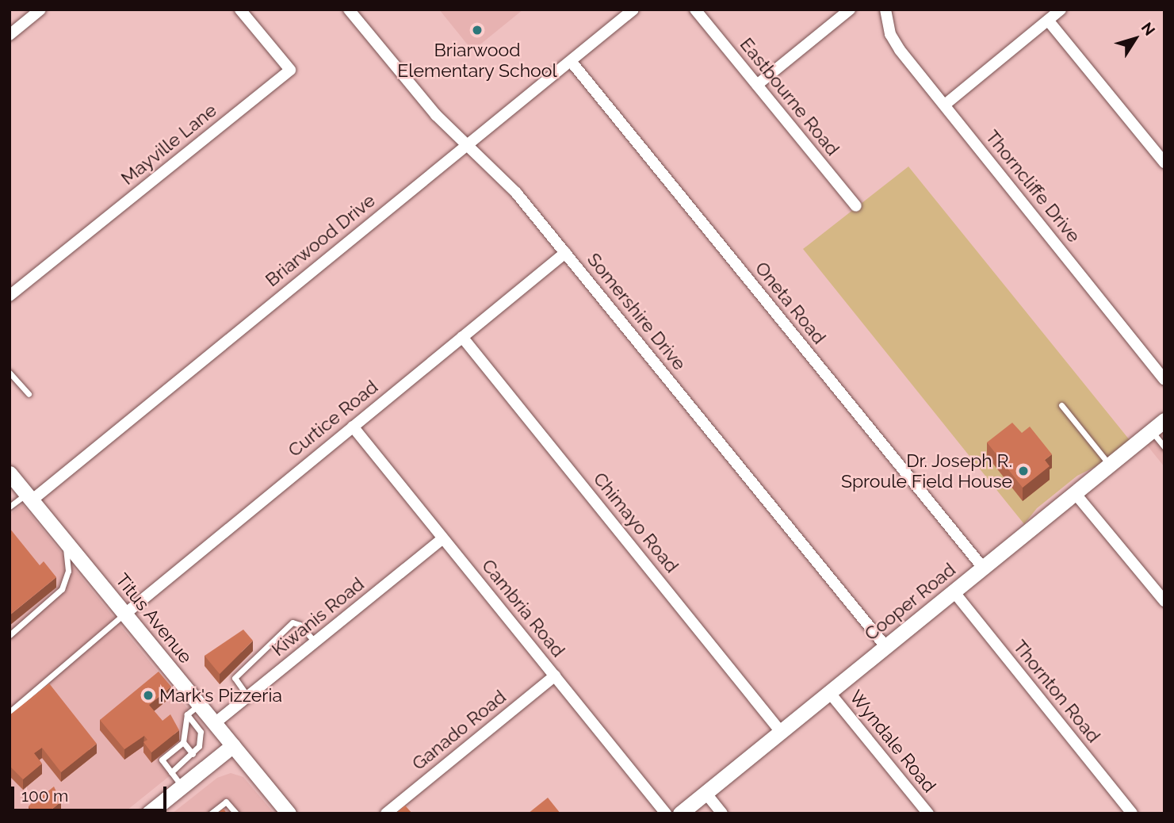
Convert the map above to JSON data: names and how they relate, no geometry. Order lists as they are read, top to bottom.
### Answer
{
  "streets": {
    "street": [
      "Eastbourne Road",
      "Mayville Lane",
      "Thorncliffe Drive",
      "Briarwood Drive",
      "Oneta Road",
      "Somershire Drive",
      "Curtice Road",
      "Chimayo Road",
      "Cooper Road",
      "Cambria Road",
      "Kiwanis Road",
      "Titus Avenue",
      "Thornton Road",
      "Ganado Road",
      "Wyndale Road"
    ]
  },
  "crossings": [
    ["Briarwood Drive", "Oneta Road"],
    ["Briarwood Drive", "Somershire Drive"],
    ["Briarwood Drive", "Titus Avenue"],
    ["Oneta Road", "Cooper Road"],
    ["Somershire Drive", "Curtice Road"],
    ["Somershire Drive", "Cooper Road"],
    ["Curtice Road", "Chimayo Road"],
    ["Curtice Road", "Cambria Road"],
    ["Curtice Road", "Titus Avenue"],
    ["Chimayo Road", "Cooper Road"],
    ["Cooper Road", "Thornton Road"],
    ["Cooper Road", "Wyndale Road"],
    ["Cambria Road", "Kiwanis Road"],
    ["Cambria Road", "Ganado Road"],
    ["Kiwanis Road", "Titus Avenue"]
  ],
  "places": ["Briarwood Elementary School", "Dr. Joseph R. Sproule Field House", "Mark's Pizzeria"],
  "scale_bar": "100 m",
  "north": "top right"
}
